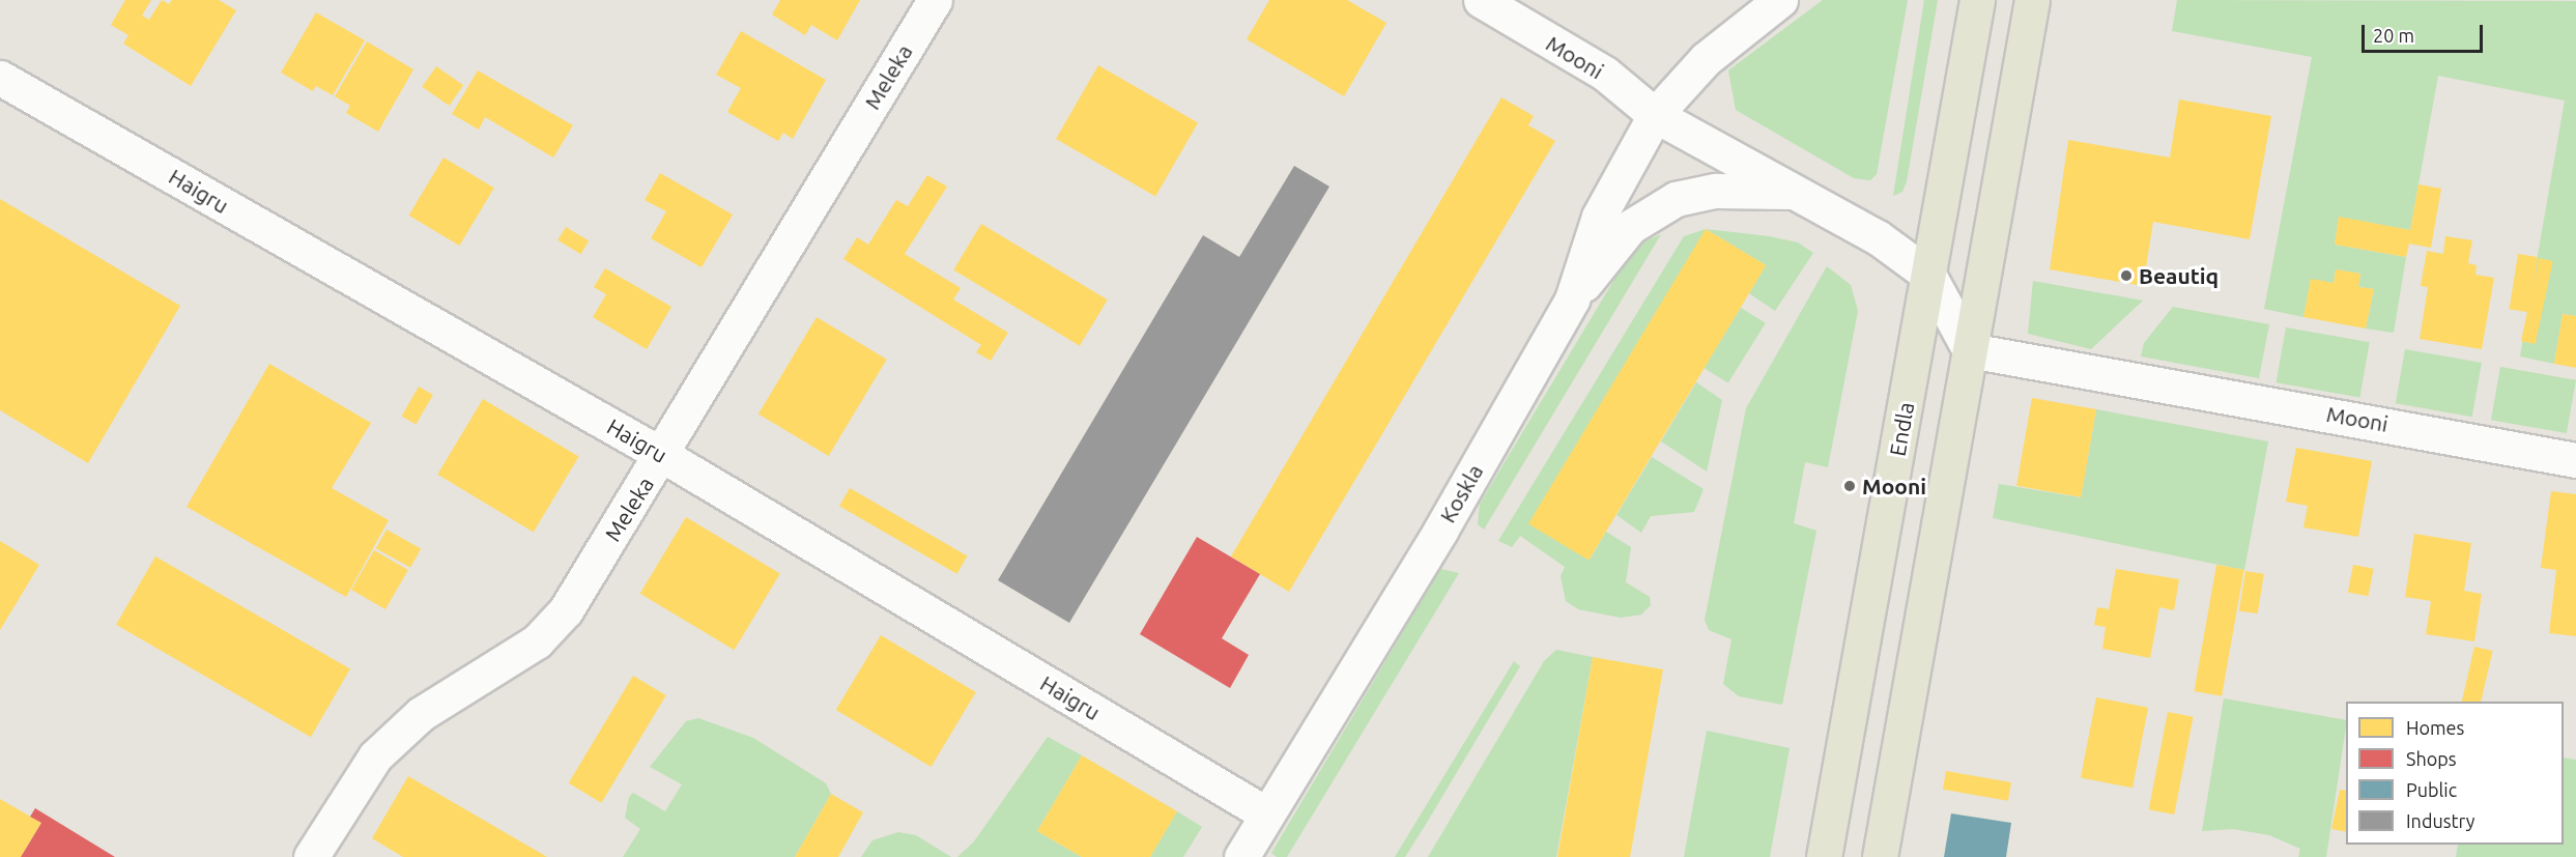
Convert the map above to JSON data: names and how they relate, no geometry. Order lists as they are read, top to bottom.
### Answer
{
  "streets": {
    "main road": ["Endla"],
    "street": [
      "Mooni",
      "Meleka",
      "Haigru",
      "Koskla"
    ]
  },
  "crossings": [
    ["Mooni", "Endla"],
    ["Mooni", "Koskla"],
    ["Meleka", "Haigru"],
    ["Haigru", "Koskla"]
  ],
  "places": ["Beautiq", "Mooni"],
  "legend": [
    "Homes",
    "Shops",
    "Public",
    "Industry"
  ],
  "scale_bar": "20 m"
}
